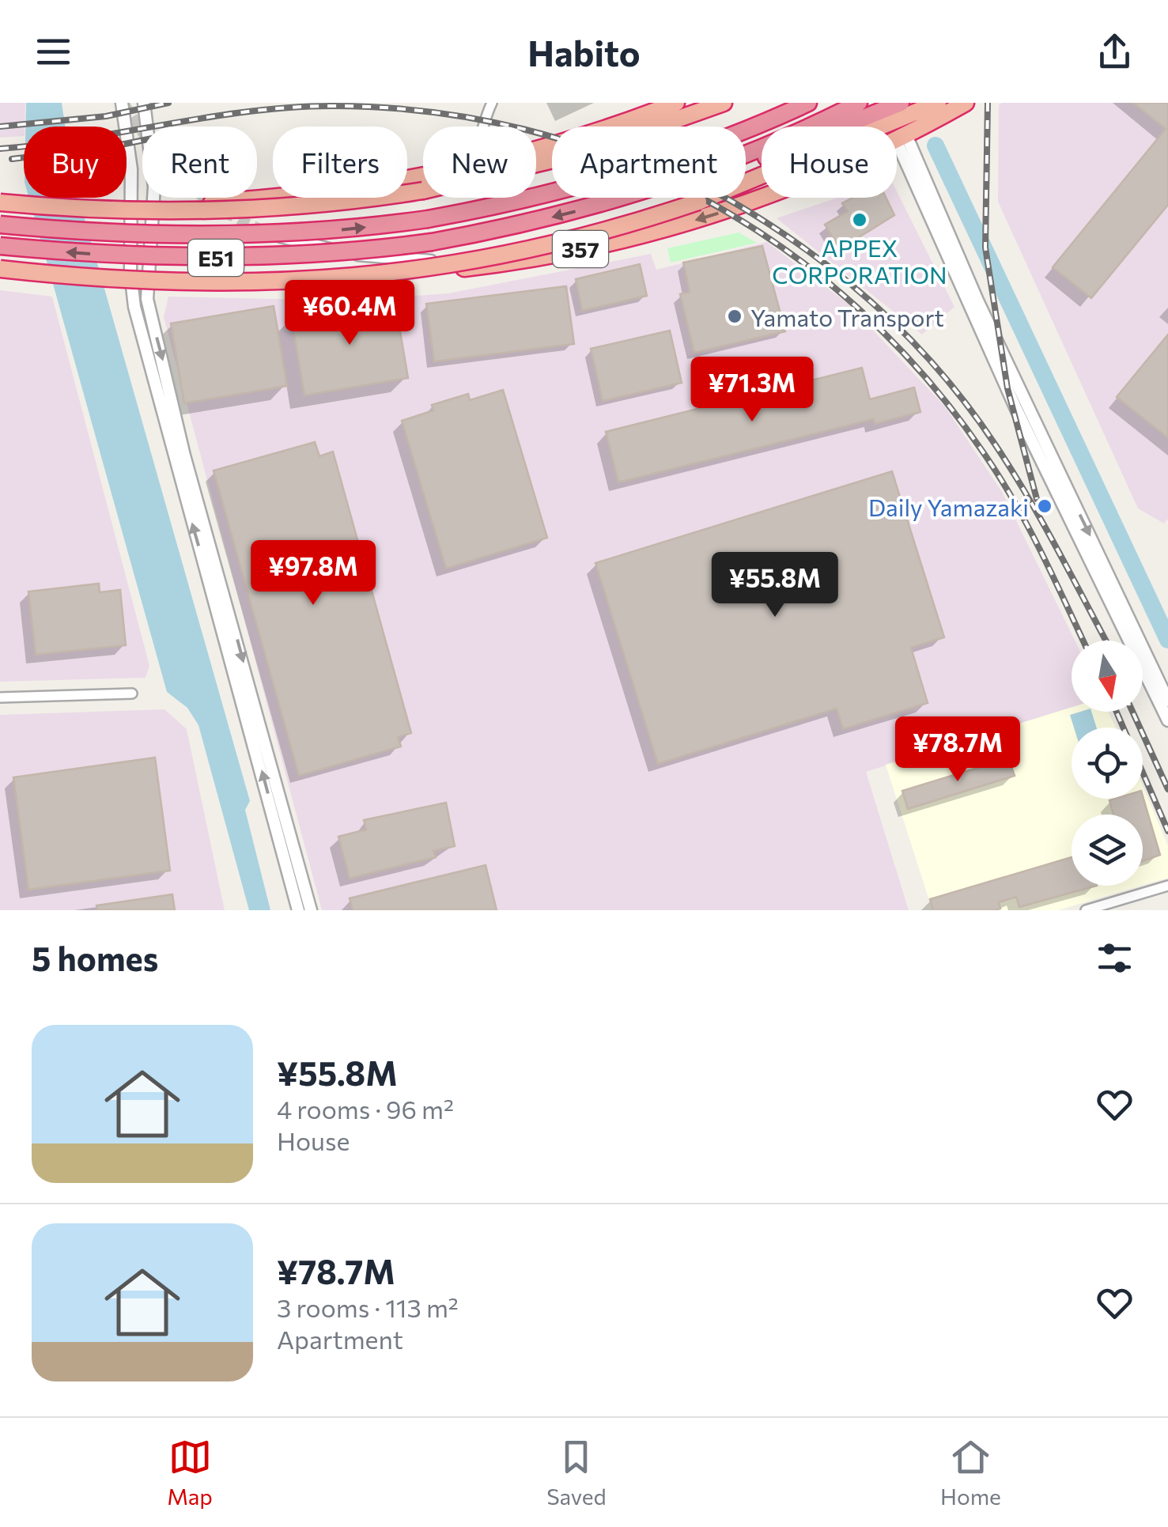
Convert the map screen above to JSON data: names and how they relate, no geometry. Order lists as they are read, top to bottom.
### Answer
{
  "streets": {
    "highway": ["357", "E51"]
  },
  "places": ["APPEX CORPORATION", "Yamato Transport", "Daily Yamazaki"],
  "north": "bottom",
  "page": {
    "header": "Habito",
    "chip": [
      "Buy",
      "Rent",
      "Filters",
      "New",
      "Apartment",
      "House"
    ],
    "price": [
      "¥60.4M",
      "¥71.3M",
      "¥97.8M",
      "¥55.8M",
      "¥78.7M"
    ],
    "heading": "5 homes",
    "list": [
      {
        "name": "¥55.8M",
        "note": "4 rooms · 96 m² · House"
      },
      {
        "name": "¥78.7M",
        "note": "3 rooms · 113 m² · Apartment"
      }
    ],
    "tabs": ["Map", "Saved", "Home"]
  }
}
